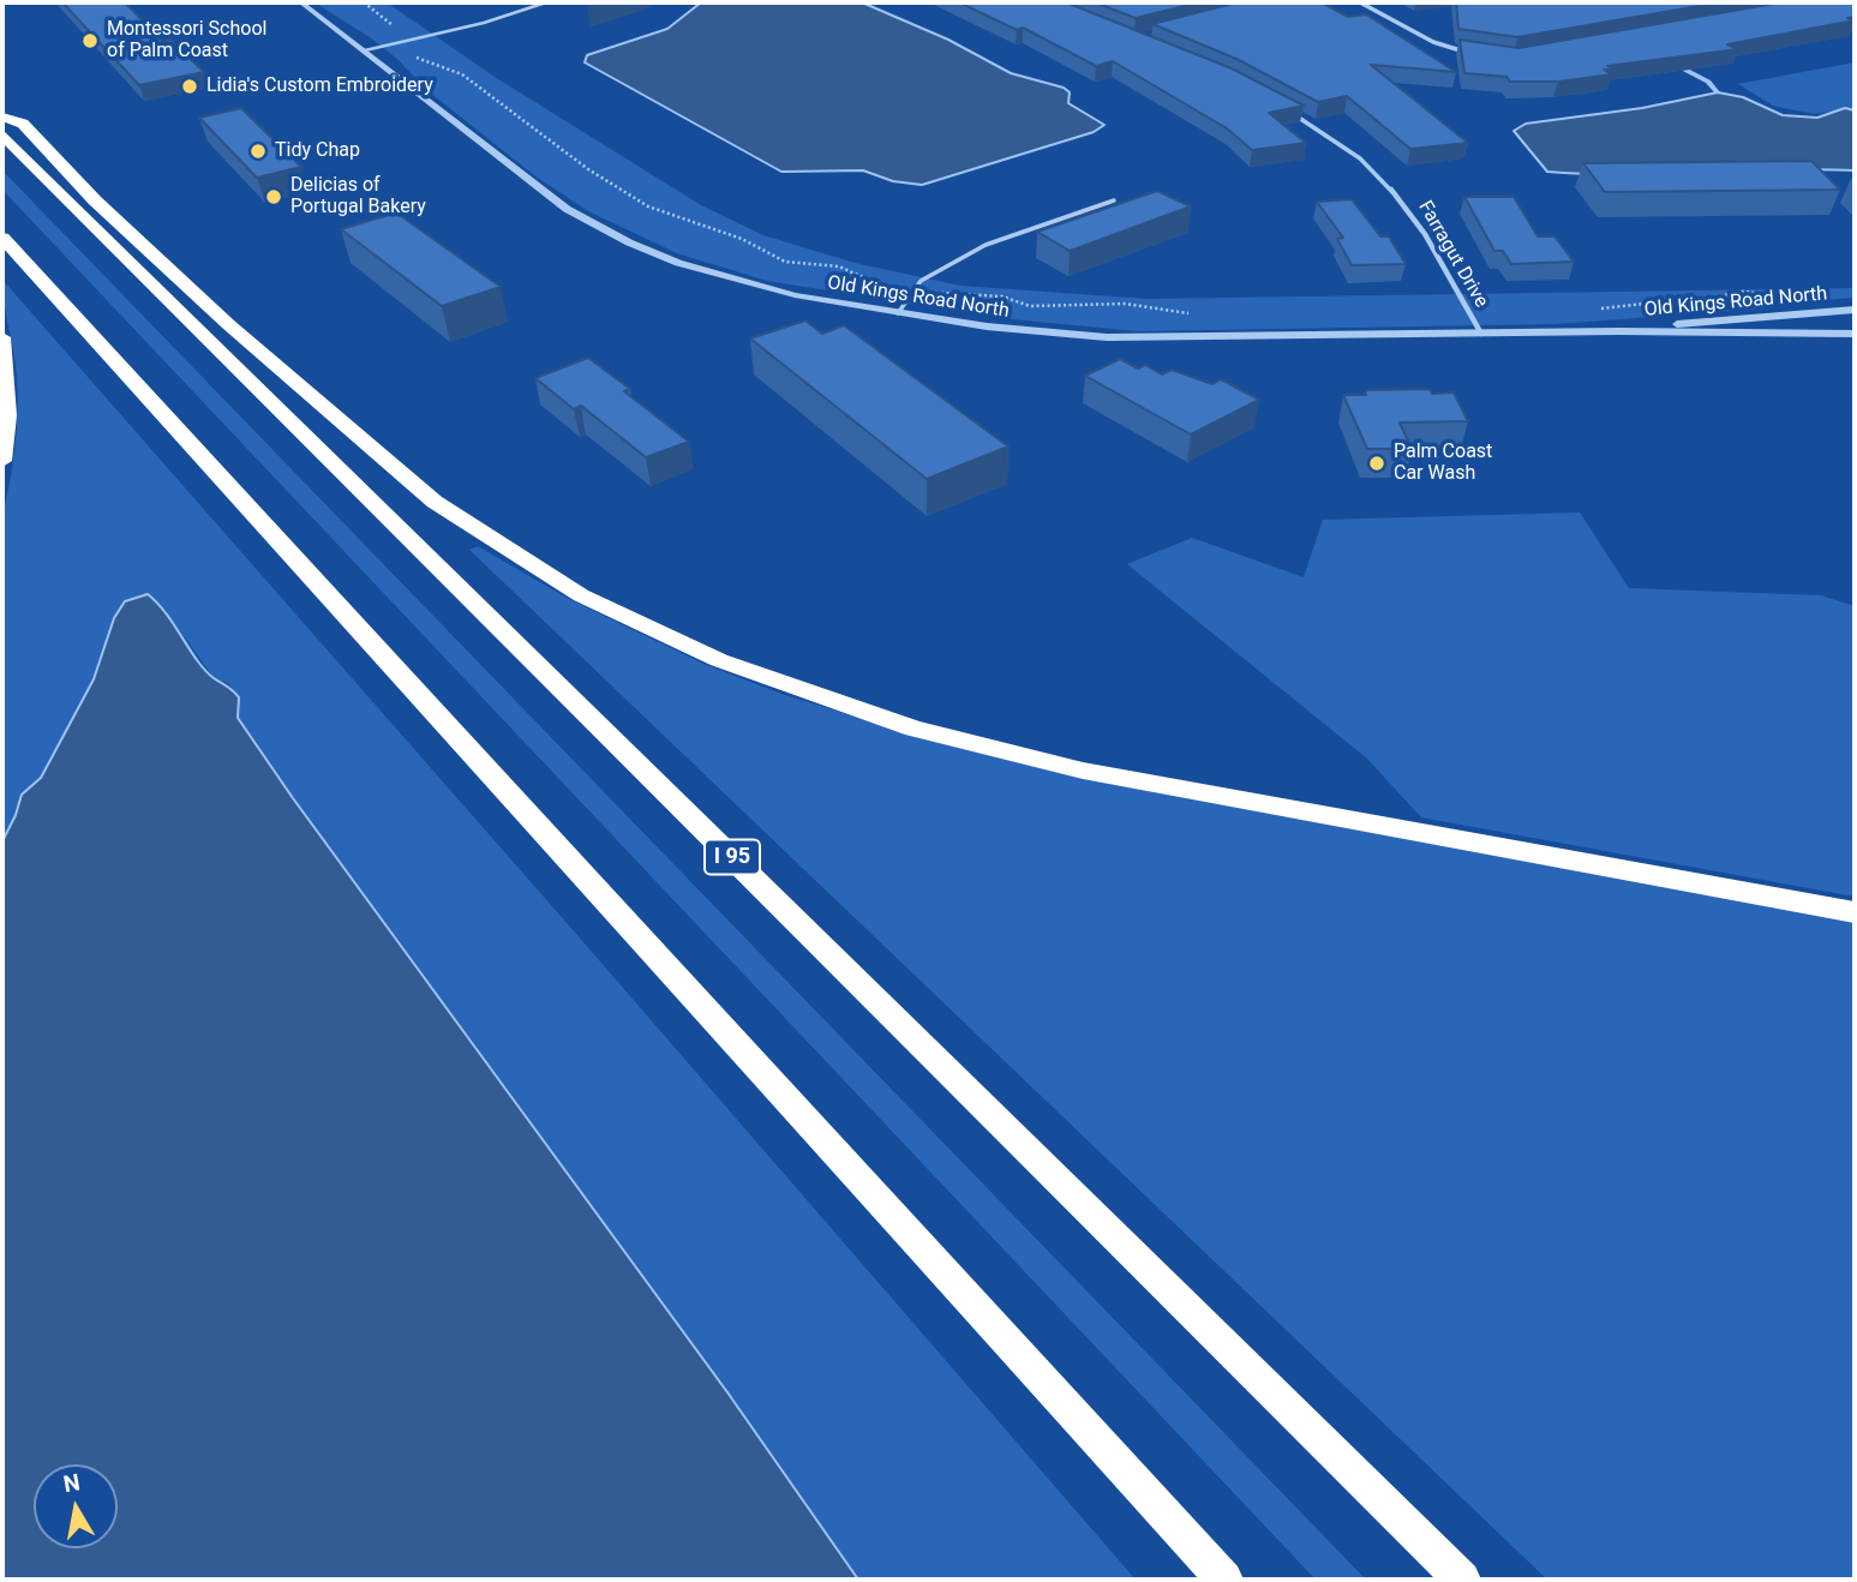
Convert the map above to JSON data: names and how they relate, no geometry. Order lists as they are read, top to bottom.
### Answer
{
  "streets": {
    "highway": ["I 95"],
    "street": ["Farragut Drive", "Old Kings Road North"]
  },
  "crossings": [
    ["Farragut Drive", "Old Kings Road North"]
  ],
  "places": [
    "Montessori School of Palm Coast",
    "Lidia's Custom Embroidery",
    "Tidy Chap",
    "Delicias of Portugal Bakery",
    "Palm Coast Car Wash"
  ],
  "north": "top"
}
